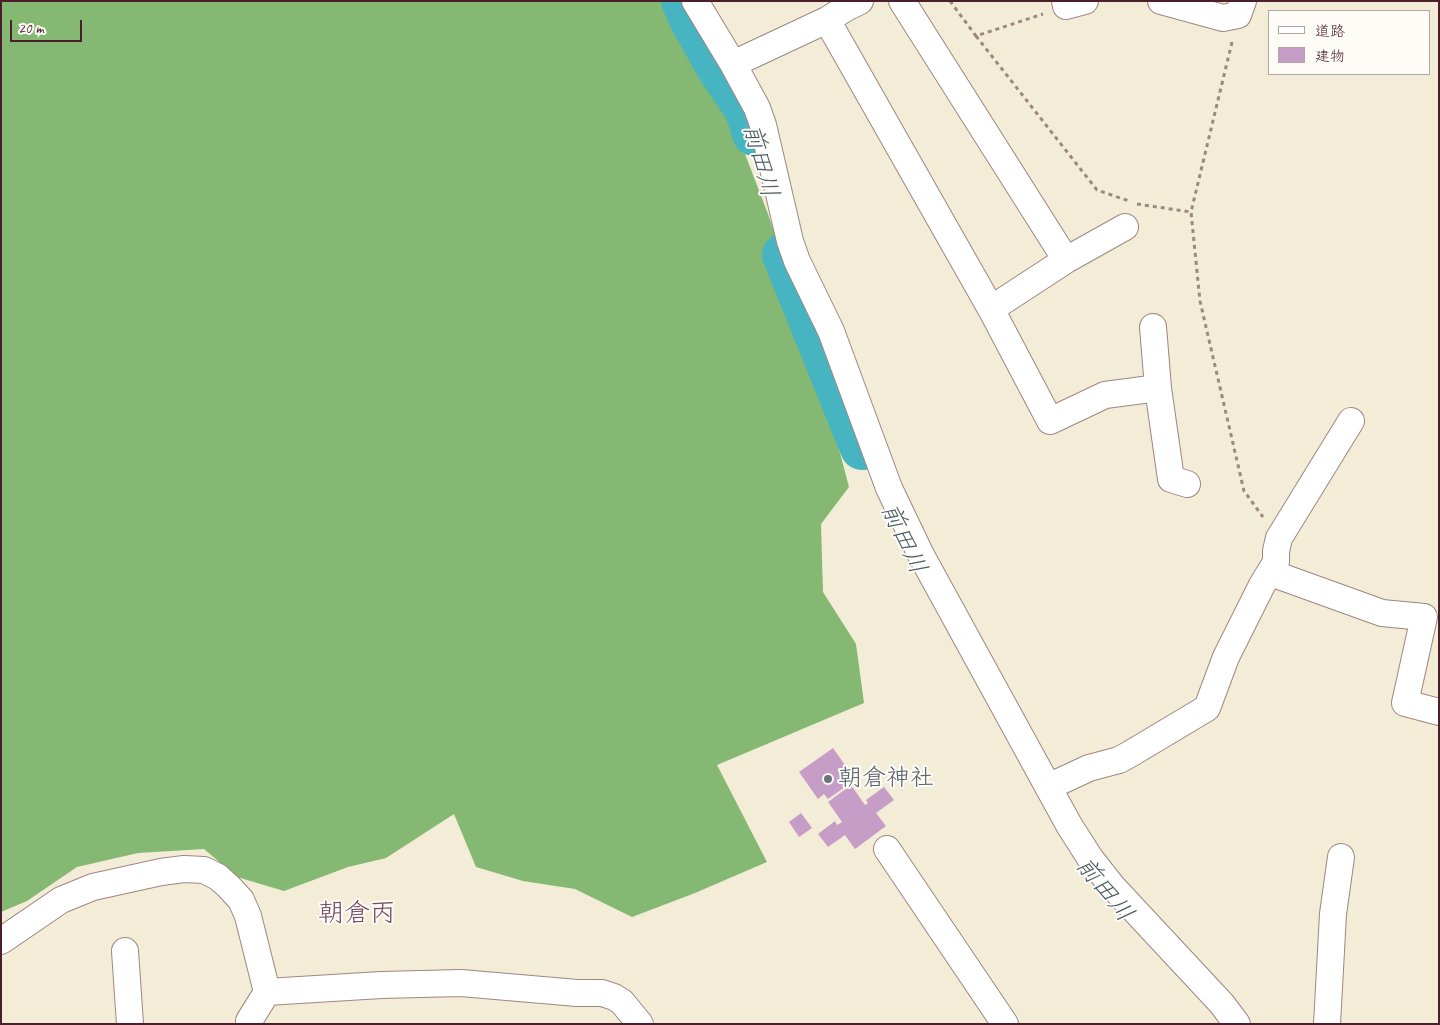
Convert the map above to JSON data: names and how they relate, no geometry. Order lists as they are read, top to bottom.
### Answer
{
  "districts": ["朝倉丙"],
  "water": ["前田川"],
  "places": ["朝倉神社"],
  "legend": ["道路", "建物"],
  "scale_bar": "20 m"
}
